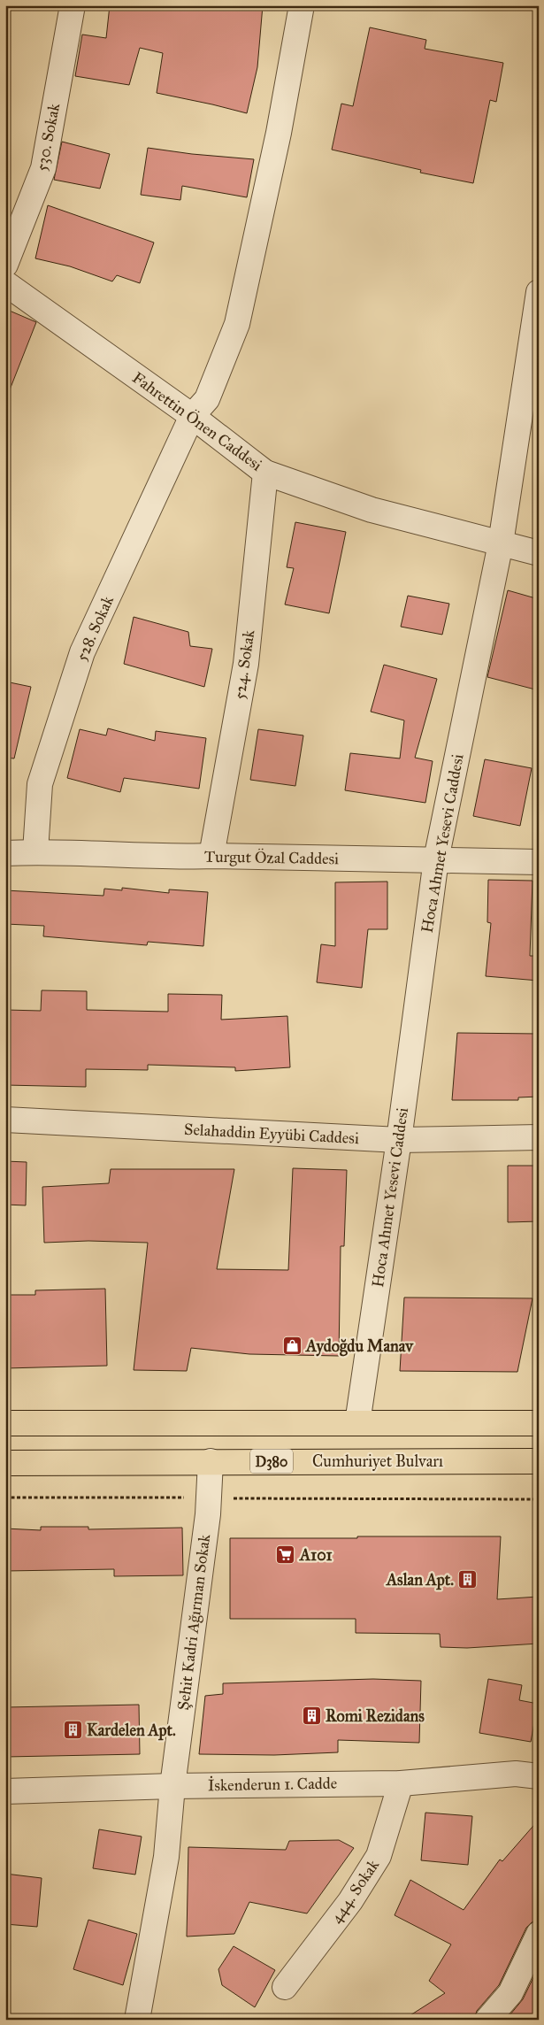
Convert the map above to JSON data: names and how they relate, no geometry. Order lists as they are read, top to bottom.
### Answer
{
  "streets": {
    "main road": ["D380", "Cumhuriyet Bulvarı"],
    "street": [
      "530. Sokak",
      "Fahrettin Önen Caddesi",
      "528. Sokak",
      "524. Sokak",
      "Hoca Ahmet Yesevi Caddesi",
      "Turgut Özal Caddesi",
      "Selahaddin Eyyübi Caddesi",
      "Şehit Kadri Ağırman Sokak",
      "İskenderun 1. Cadde",
      "444. Sokak"
    ]
  },
  "crossings": [
    ["Fahrettin Önen Caddesi", "528. Sokak"],
    ["Fahrettin Önen Caddesi", "524. Sokak"],
    ["Fahrettin Önen Caddesi", "Hoca Ahmet Yesevi Caddesi"],
    ["528. Sokak", "Turgut Özal Caddesi"],
    ["524. Sokak", "Turgut Özal Caddesi"],
    ["Hoca Ahmet Yesevi Caddesi", "Turgut Özal Caddesi"],
    ["Hoca Ahmet Yesevi Caddesi", "Selahaddin Eyyübi Caddesi"],
    ["Cumhuriyet Bulvarı", "Şehit Kadri Ağırman Sokak"],
    ["Şehit Kadri Ağırman Sokak", "İskenderun 1. Cadde"],
    ["İskenderun 1. Cadde", "444. Sokak"]
  ],
  "places": {
    "shop": ["Aydoğdu Manav"],
    "supermarket": ["A101"],
    "building": ["Aslan Apt.", "Romi Rezidans", "Kardelen Apt."]
  }
}
